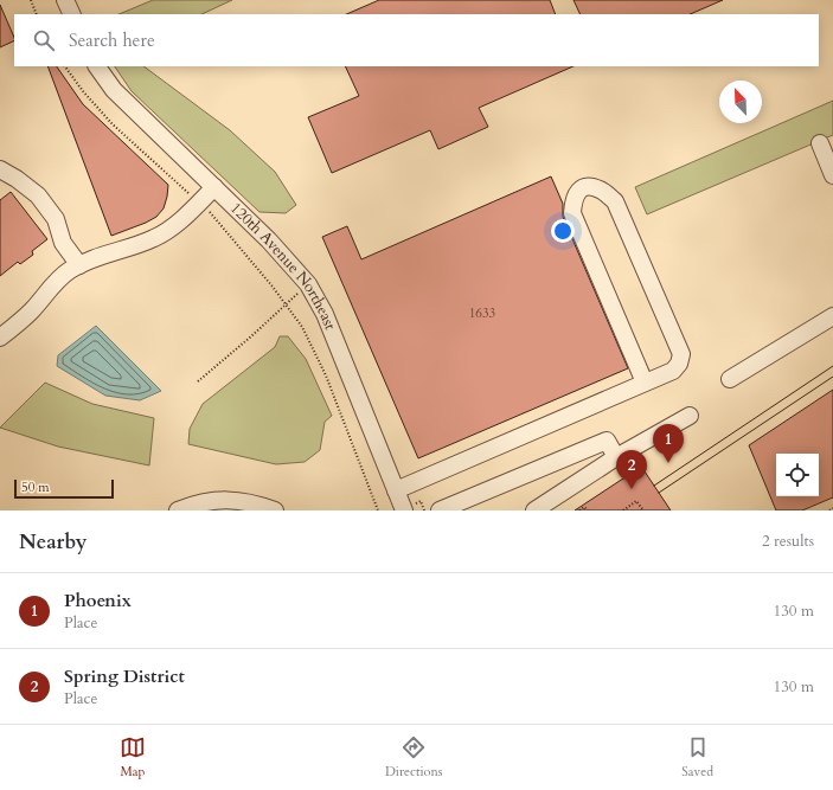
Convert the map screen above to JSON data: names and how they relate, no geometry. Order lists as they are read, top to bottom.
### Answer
{
  "streets": {
    "street": ["120th Avenue Northeast"]
  },
  "house_numbers": ["1633"],
  "scale_bar": "50 m",
  "north": "top left",
  "page": {
    "search": "Search here",
    "pins": ["1", "2"],
    "scale": "50 m",
    "heading": ["Nearby", "2 results"],
    "list": [
      {
        "mark": "1",
        "name": "Phoenix",
        "note": "Place",
        "value": "130 m"
      },
      {
        "mark": "2",
        "name": "Spring District",
        "note": "Place",
        "value": "130 m"
      }
    ],
    "nav": ["Map", "Directions", "Saved"]
  }
}
